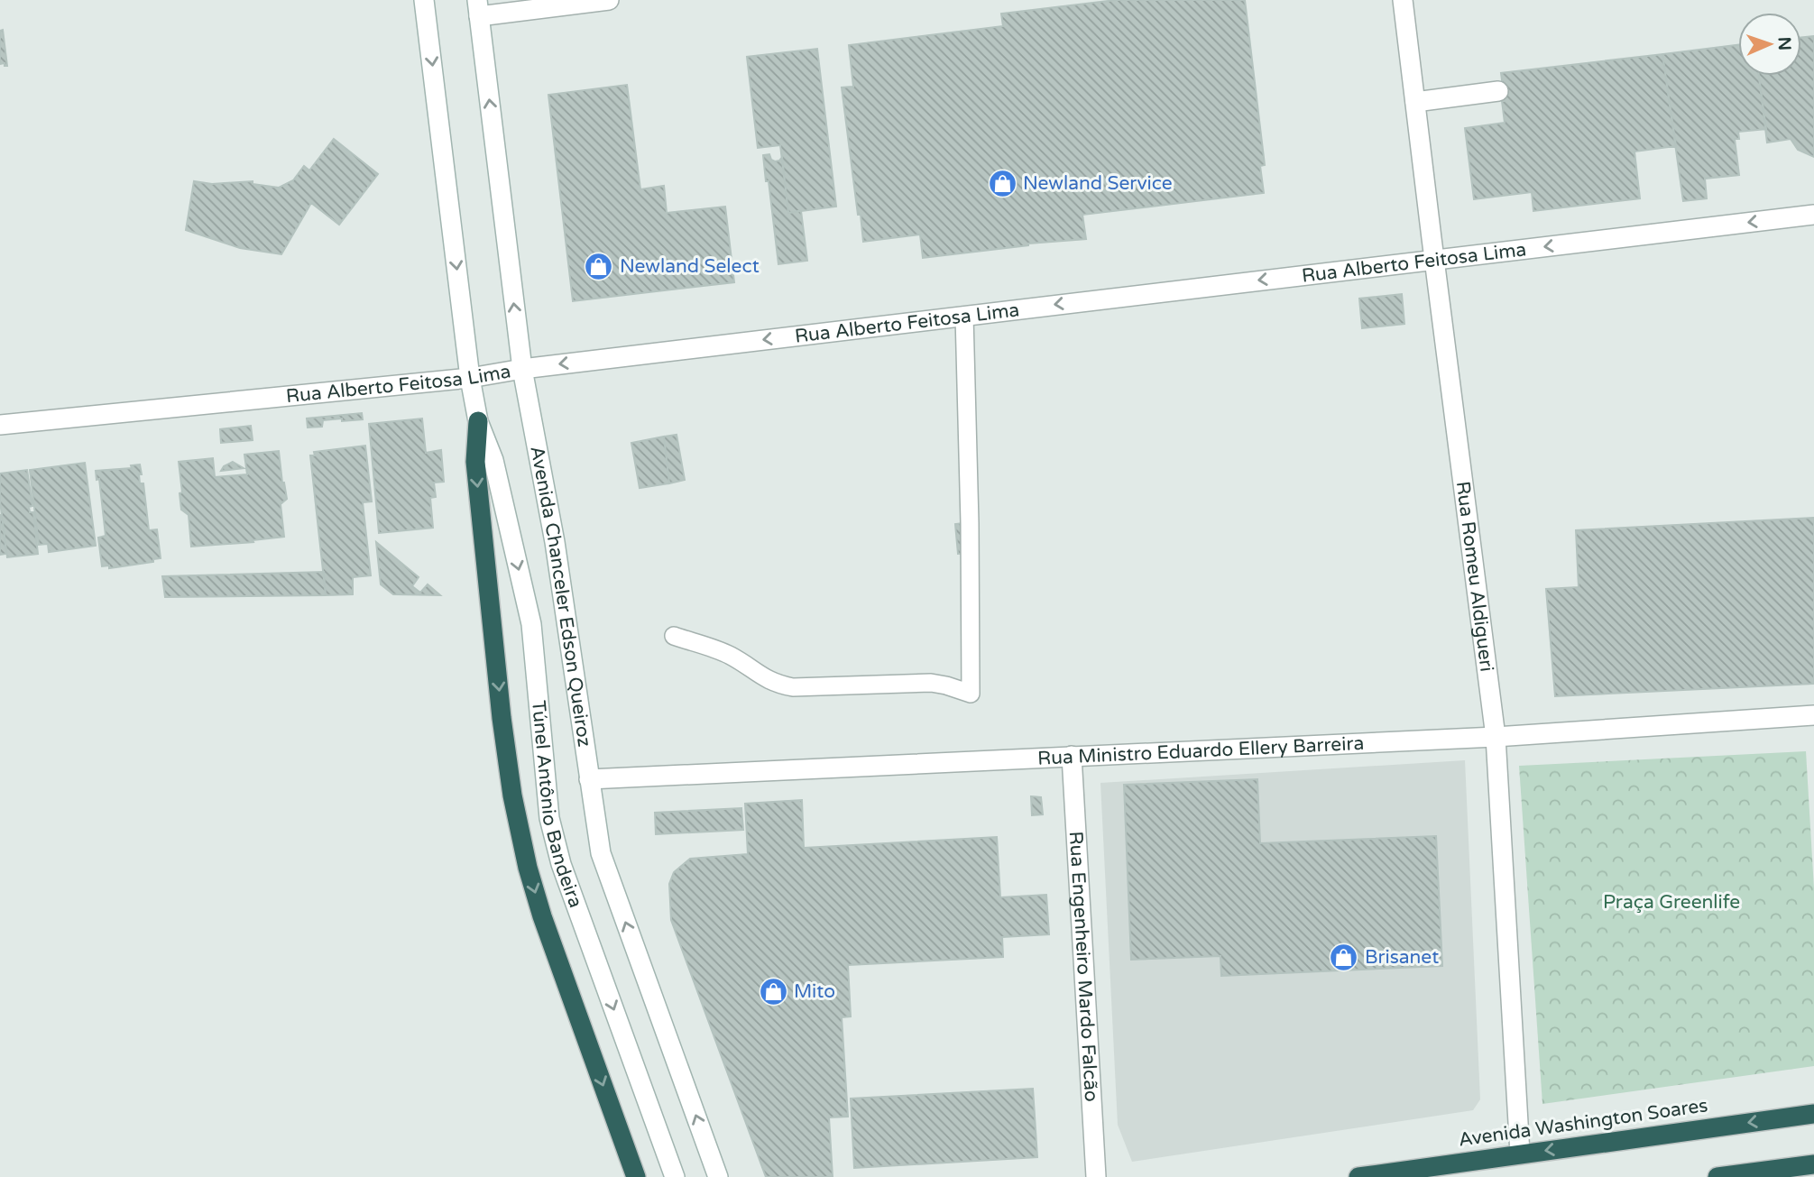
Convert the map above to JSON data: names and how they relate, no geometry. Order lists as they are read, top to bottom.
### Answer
{
  "streets": {
    "highway": ["Avenida Washington Soares"],
    "street": [
      "Rua Alberto Feitosa Lima",
      "Rua Romeu Aldigueri",
      "Avenida Chanceler Edson Queiroz",
      "Rua Ministro Eduardo Ellery Barreira",
      "Túnel Antônio Bandeira",
      "Rua Engenheiro Mardo Falcão"
    ]
  },
  "crossings": [
    ["Rua Alberto Feitosa Lima", "Rua Romeu Aldigueri"],
    ["Rua Alberto Feitosa Lima", "Avenida Chanceler Edson Queiroz"],
    ["Rua Romeu Aldigueri", "Rua Ministro Eduardo Ellery Barreira"],
    ["Rua Romeu Aldigueri", "Avenida Washington Soares"],
    ["Avenida Chanceler Edson Queiroz", "Rua Ministro Eduardo Ellery Barreira"],
    ["Rua Ministro Eduardo Ellery Barreira", "Rua Engenheiro Mardo Falcão"]
  ],
  "one_way": ["Rua Alberto Feitosa Lima", "Túnel Antônio Bandeira"],
  "parks": ["Praça Greenlife"],
  "places": {
    "shop": [
      "Newland Service",
      "Newland Select",
      "Brisanet",
      "Mito"
    ]
  },
  "north": "right"
}
